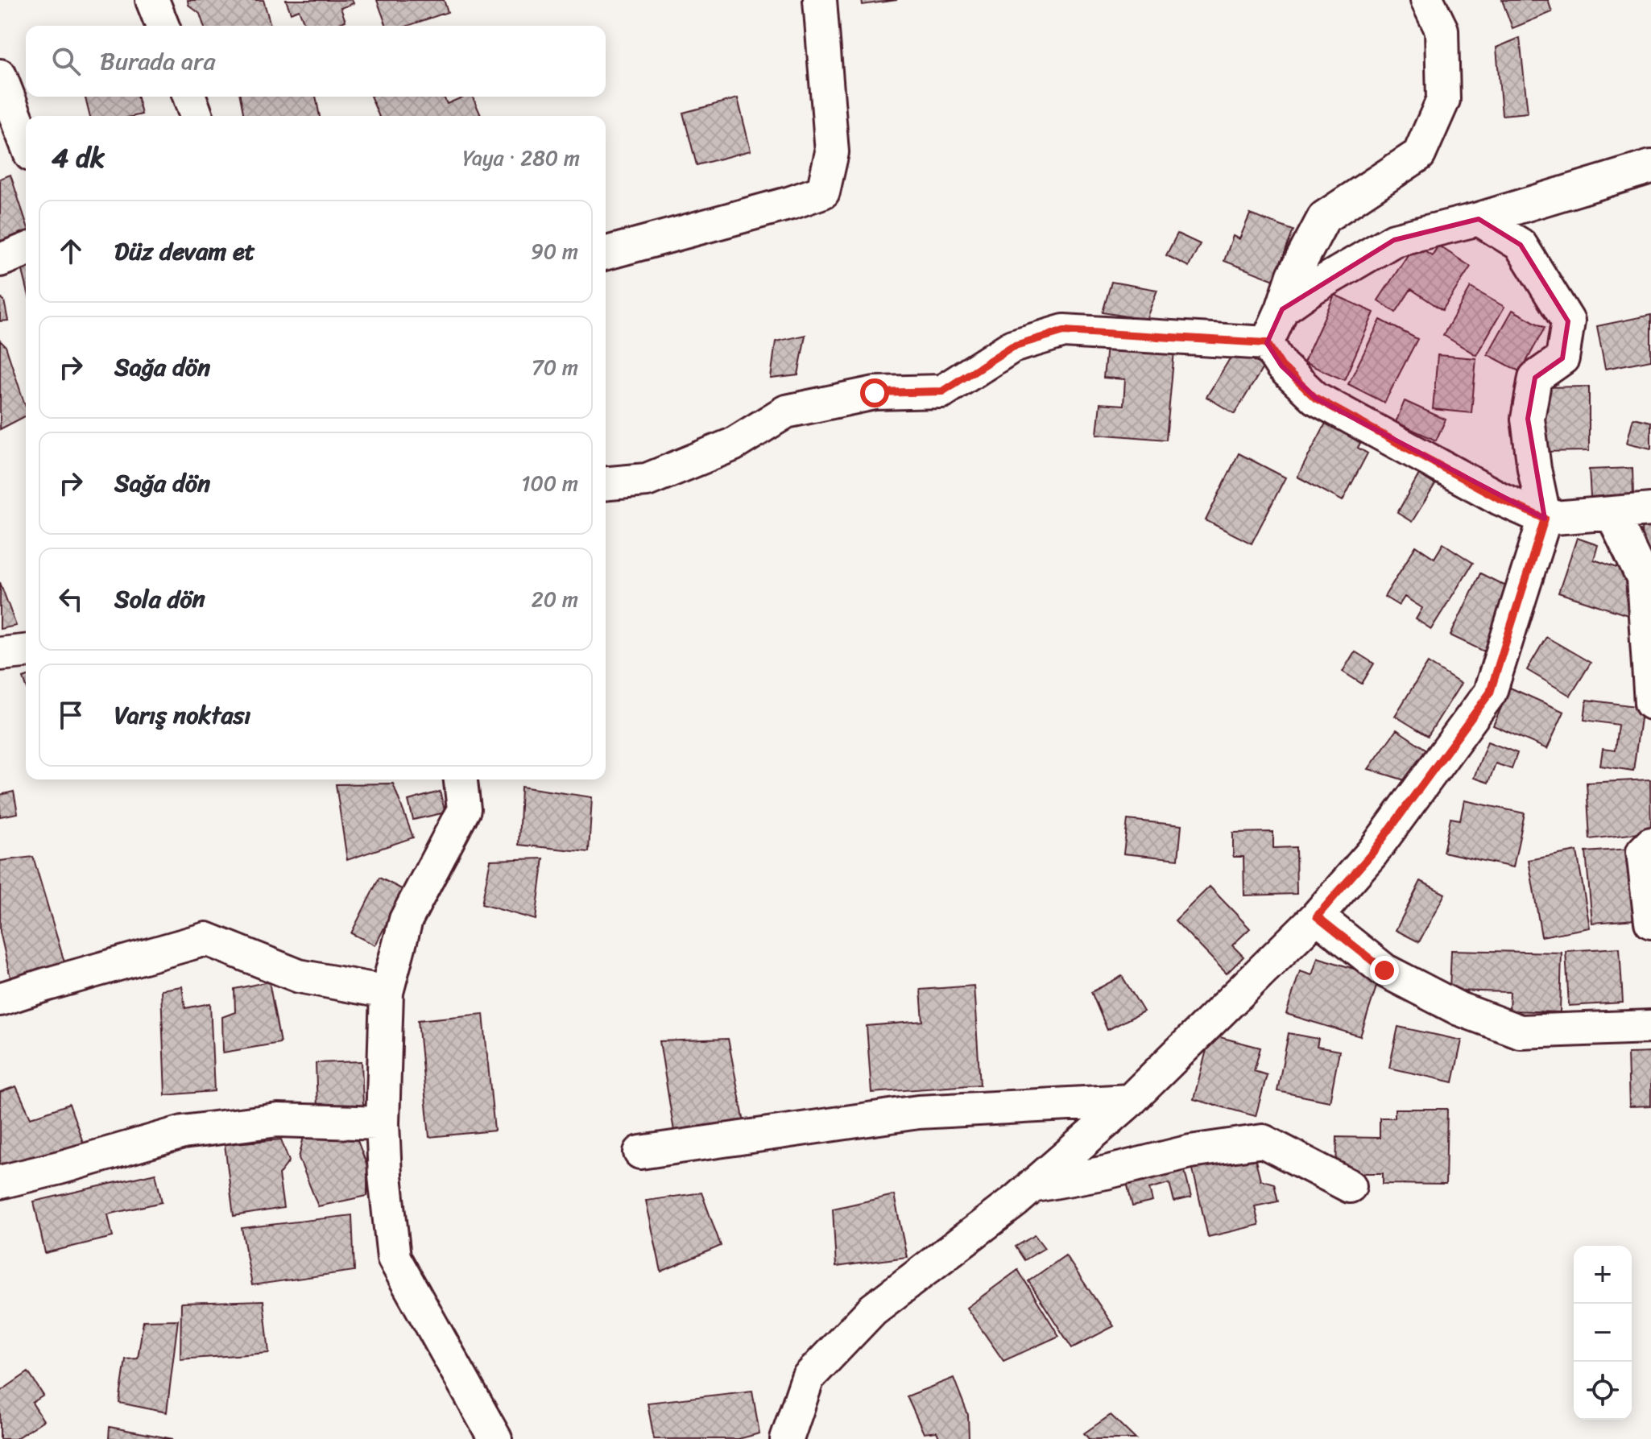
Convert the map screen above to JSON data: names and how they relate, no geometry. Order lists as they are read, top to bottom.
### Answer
{
  "page": {
    "search": "Burada ara",
    "heading": ["4 dk", "Yaya · 280 m"],
    "list": [
      ["Düz devam et", "90 m"],
      ["Sağa dön", "70 m"],
      ["Sağa dön", "100 m"],
      ["Sola dön", "20 m"],
      "Varış noktası"
    ],
    "map_buttons": ["+", "−"]
  }
}
